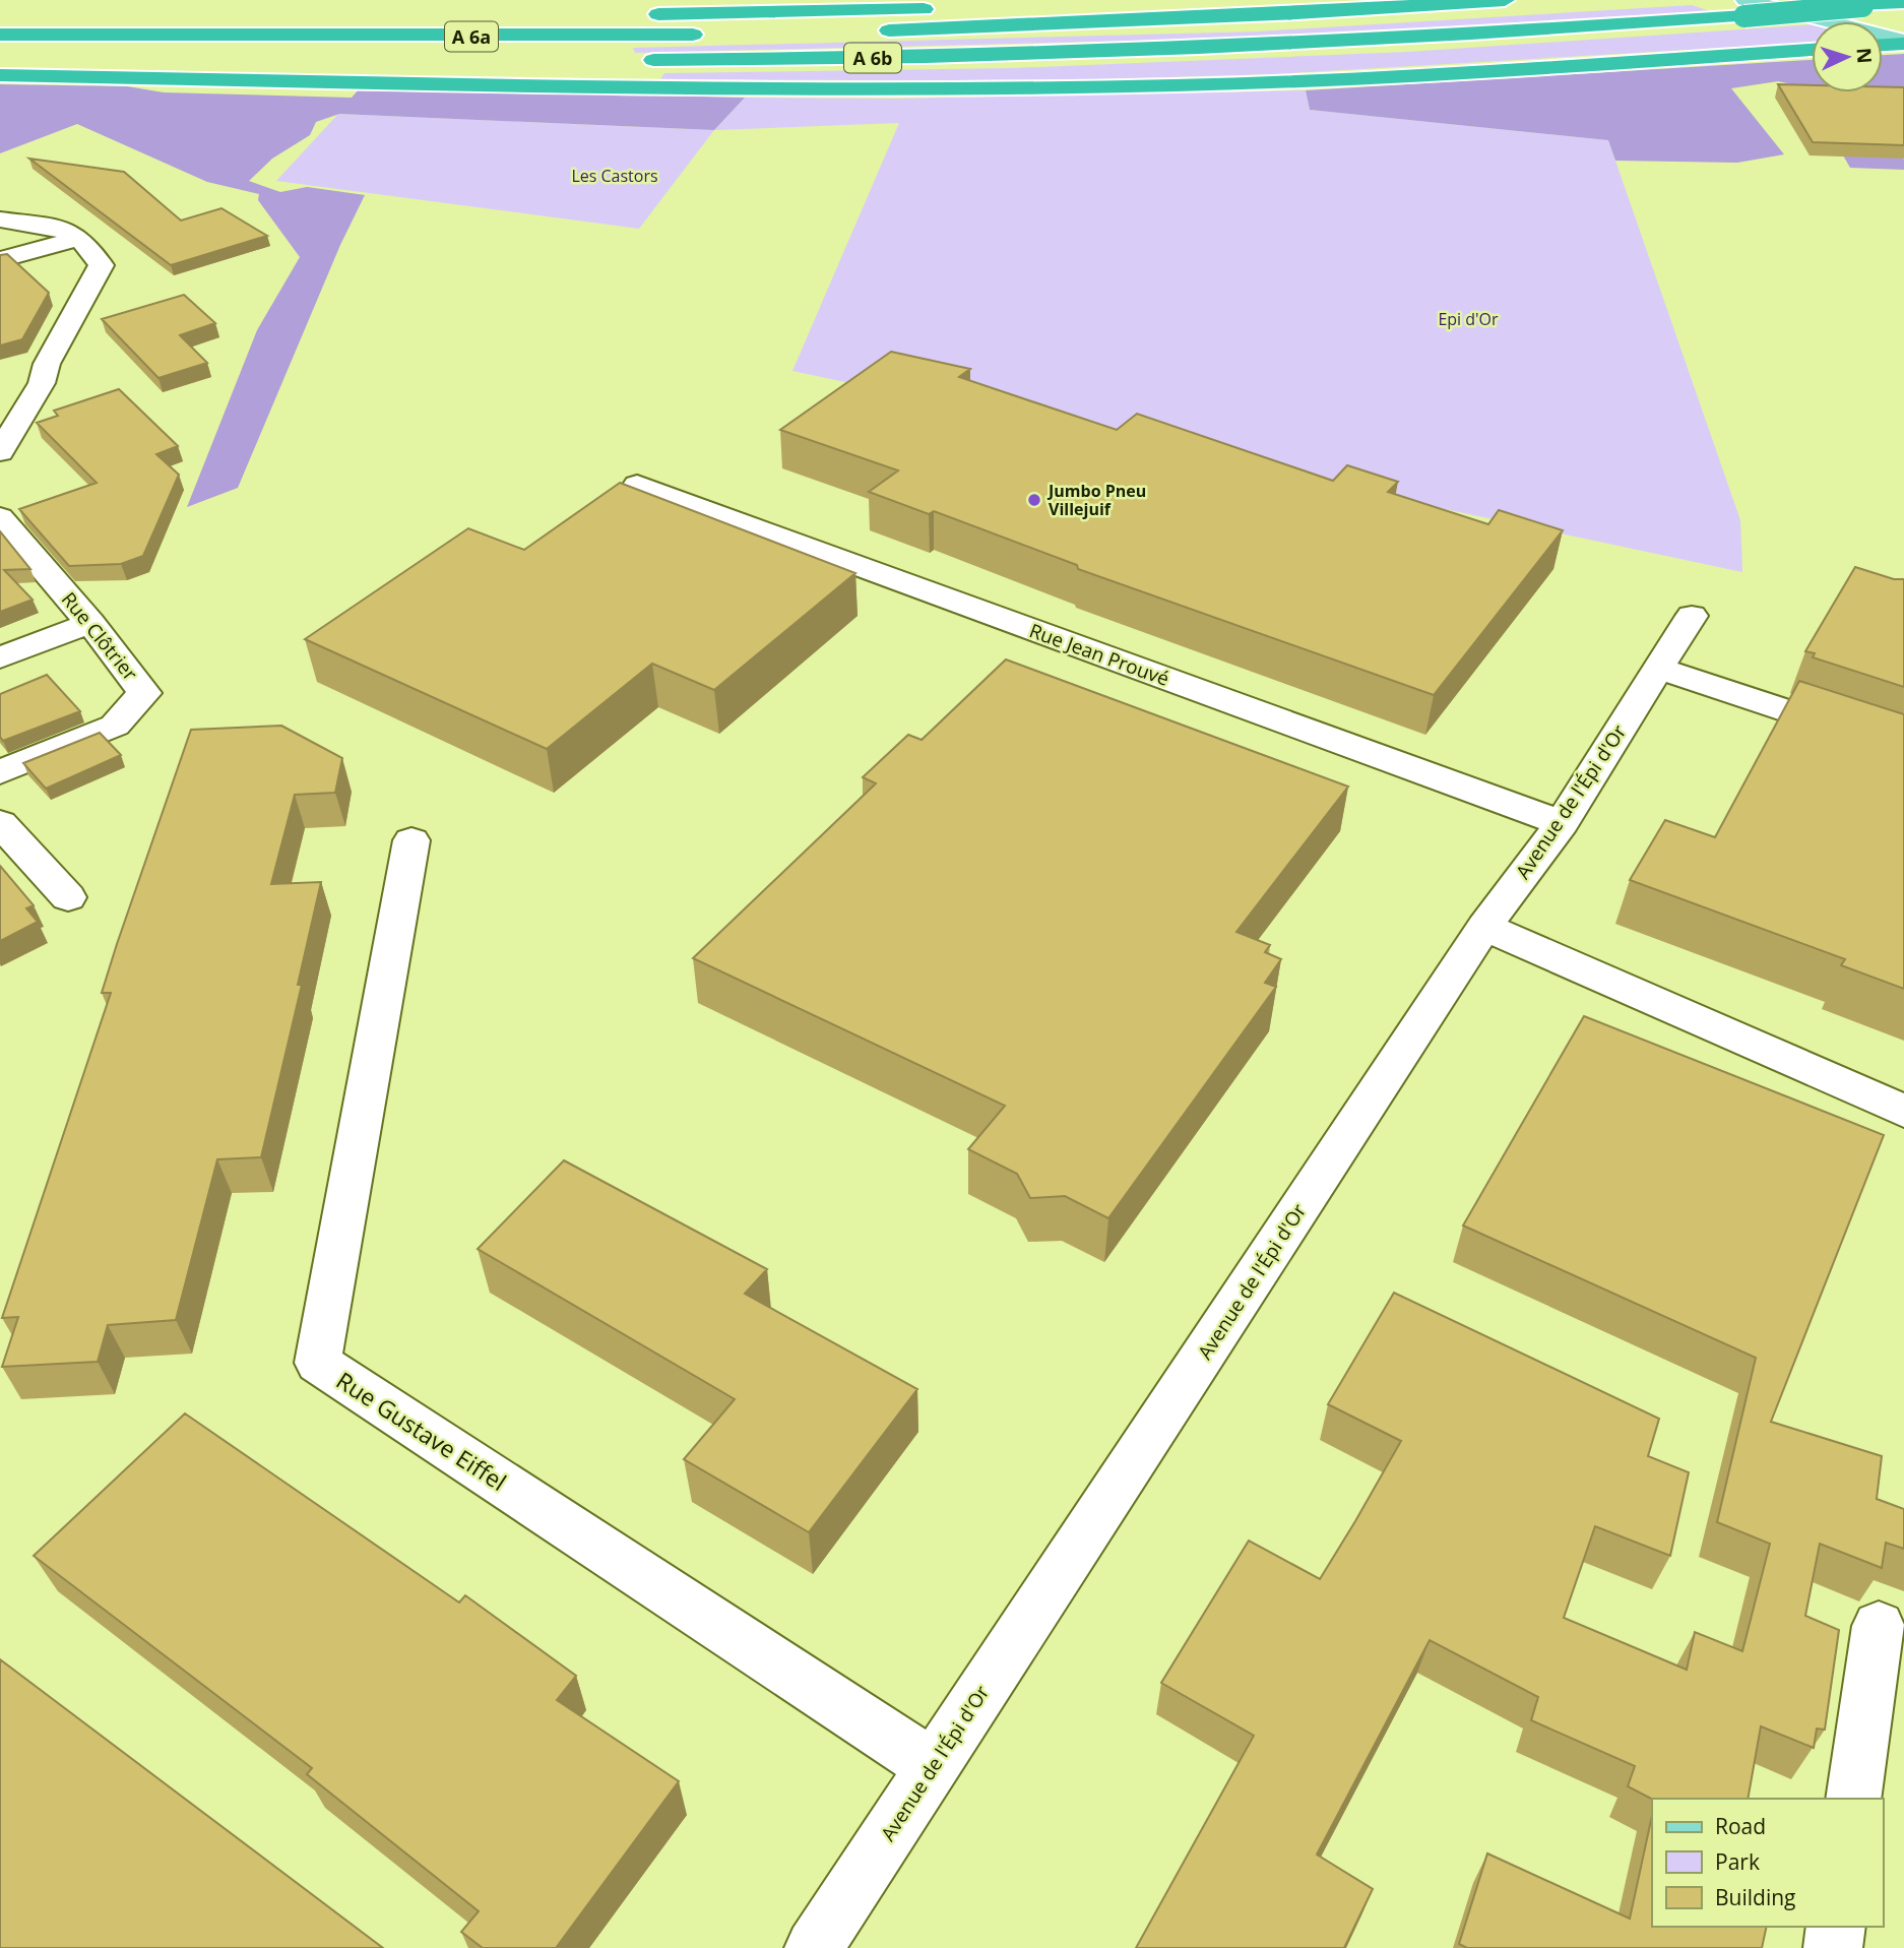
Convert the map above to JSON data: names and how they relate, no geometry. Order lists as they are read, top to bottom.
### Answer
{
  "streets": {
    "highway": ["A 6a", "A 6b"],
    "street": [
      "Rue Clôtrier",
      "Rue Jean Prouvé",
      "Avenue de l'Épi d'Or",
      "Rue Gustave Eiffel"
    ]
  },
  "crossings": [
    ["Rue Jean Prouvé", "Avenue de l'Épi d'Or"],
    ["Avenue de l'Épi d'Or", "Rue Gustave Eiffel"]
  ],
  "parks": ["Les Castors", "Epi d'Or"],
  "places": ["Jumbo Pneu Villejuif"],
  "legend": ["Road", "Park", "Building"],
  "north": "right"
}
